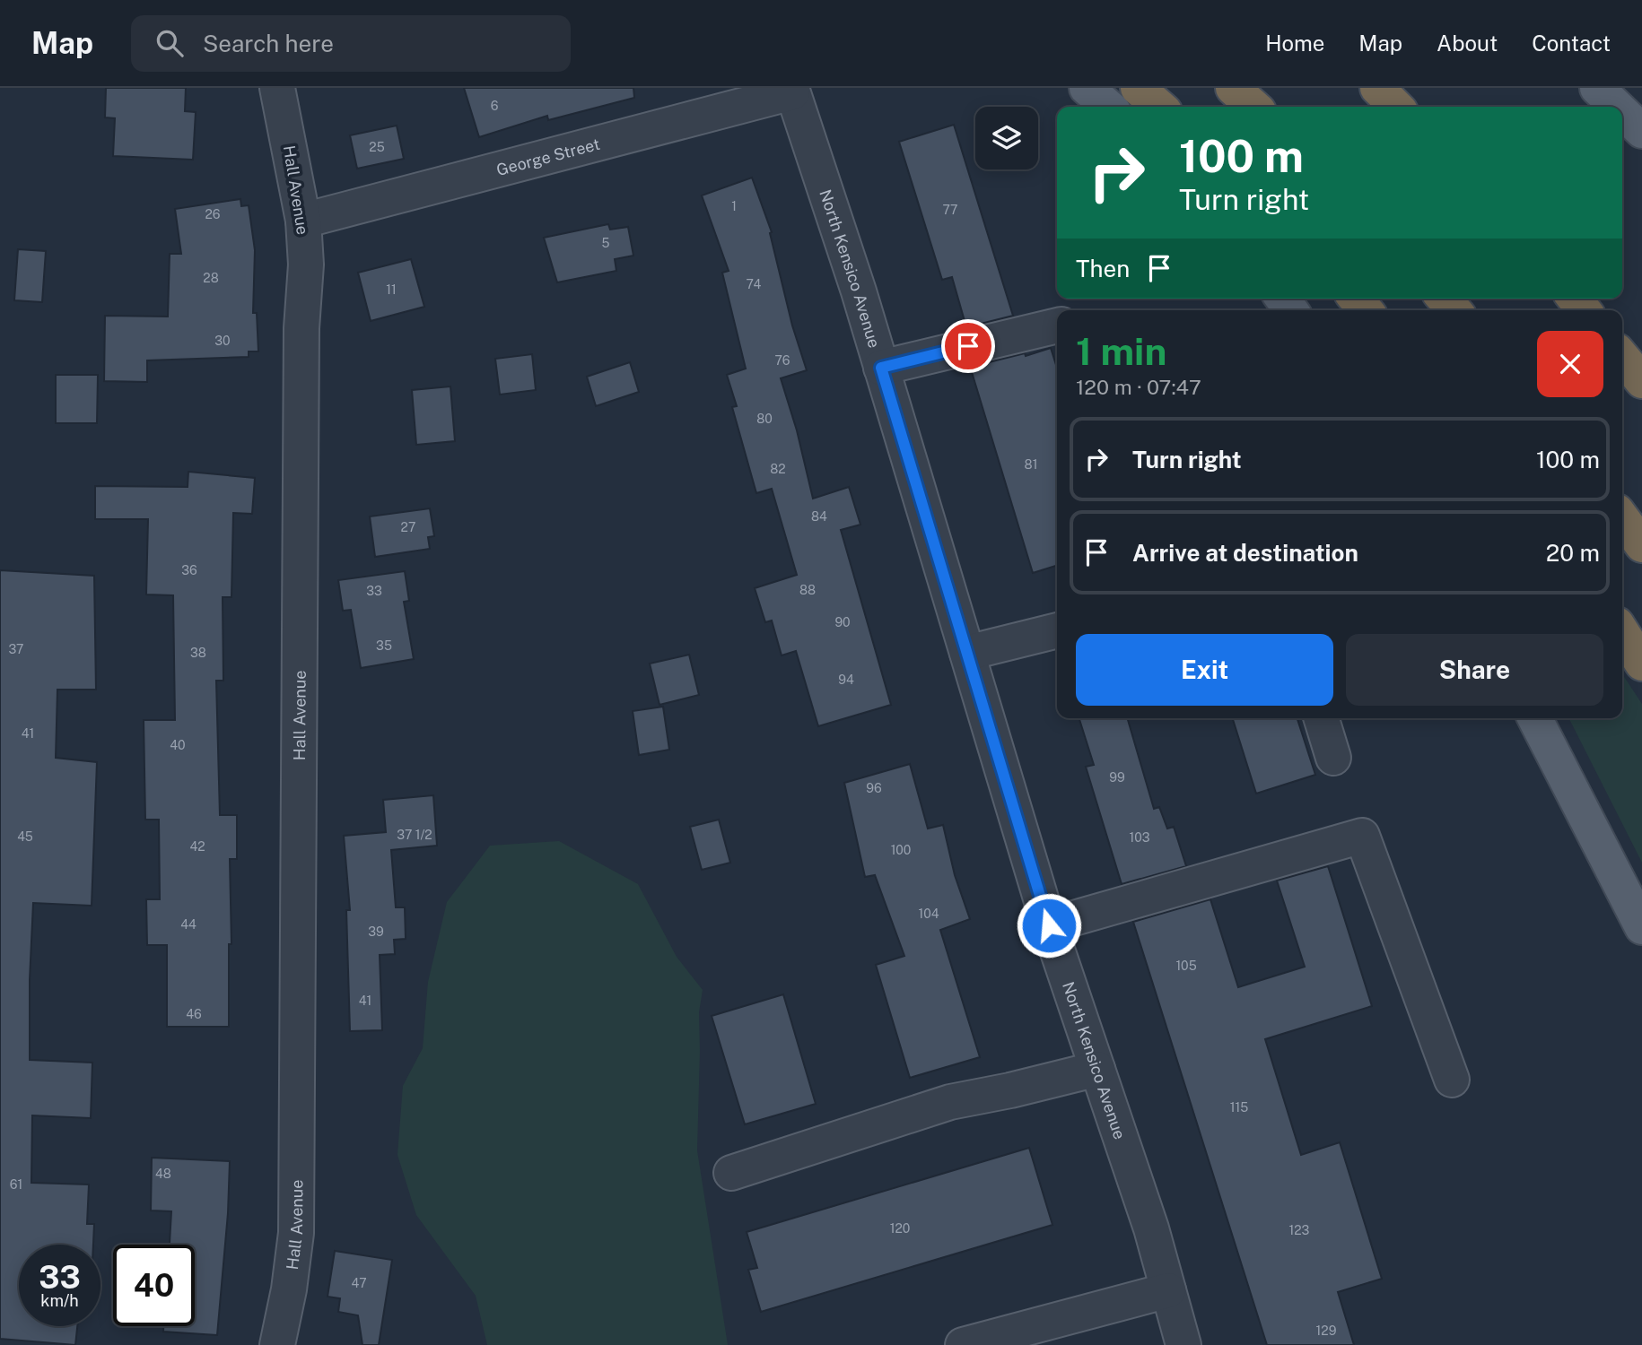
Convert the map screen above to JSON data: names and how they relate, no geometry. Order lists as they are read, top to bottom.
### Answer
{
  "streets": {
    "street": ["George Street", "Hall Avenue", "North Kensico Avenue"]
  },
  "crossings": [
    ["George Street", "Hall Avenue"],
    ["George Street", "North Kensico Avenue"]
  ],
  "house_numbers": [
    "6",
    "25",
    "1",
    "77",
    "26",
    "5",
    "28",
    "74",
    "11",
    "30",
    "76",
    "80",
    "81",
    "82",
    "84",
    "27",
    "36",
    "88",
    "33",
    "90",
    "35",
    "37",
    "38",
    "94",
    "41",
    "40",
    "99",
    "96",
    "37 1/2",
    "45",
    "103",
    "42",
    "100",
    "104",
    "44",
    "39",
    "105",
    "41",
    "46",
    "115",
    "48",
    "61",
    "120",
    "123",
    "47",
    "129"
  ],
  "page": {
    "header": "Map",
    "search": "Search here",
    "nav": [
      "Home",
      "Map",
      "About",
      "Contact"
    ],
    "turn": ["100 m", "Turn right"],
    "then": "Then",
    "heading": ["1 min", "120 m · 07:47"],
    "list": [
      {
        "name": "Turn right",
        "value": "100 m"
      },
      {
        "name": "Arrive at destination",
        "value": "20 m"
      }
    ],
    "buttons": ["Exit", "Share"],
    "speed": "33 km/h",
    "limit": "40"
  }
}
